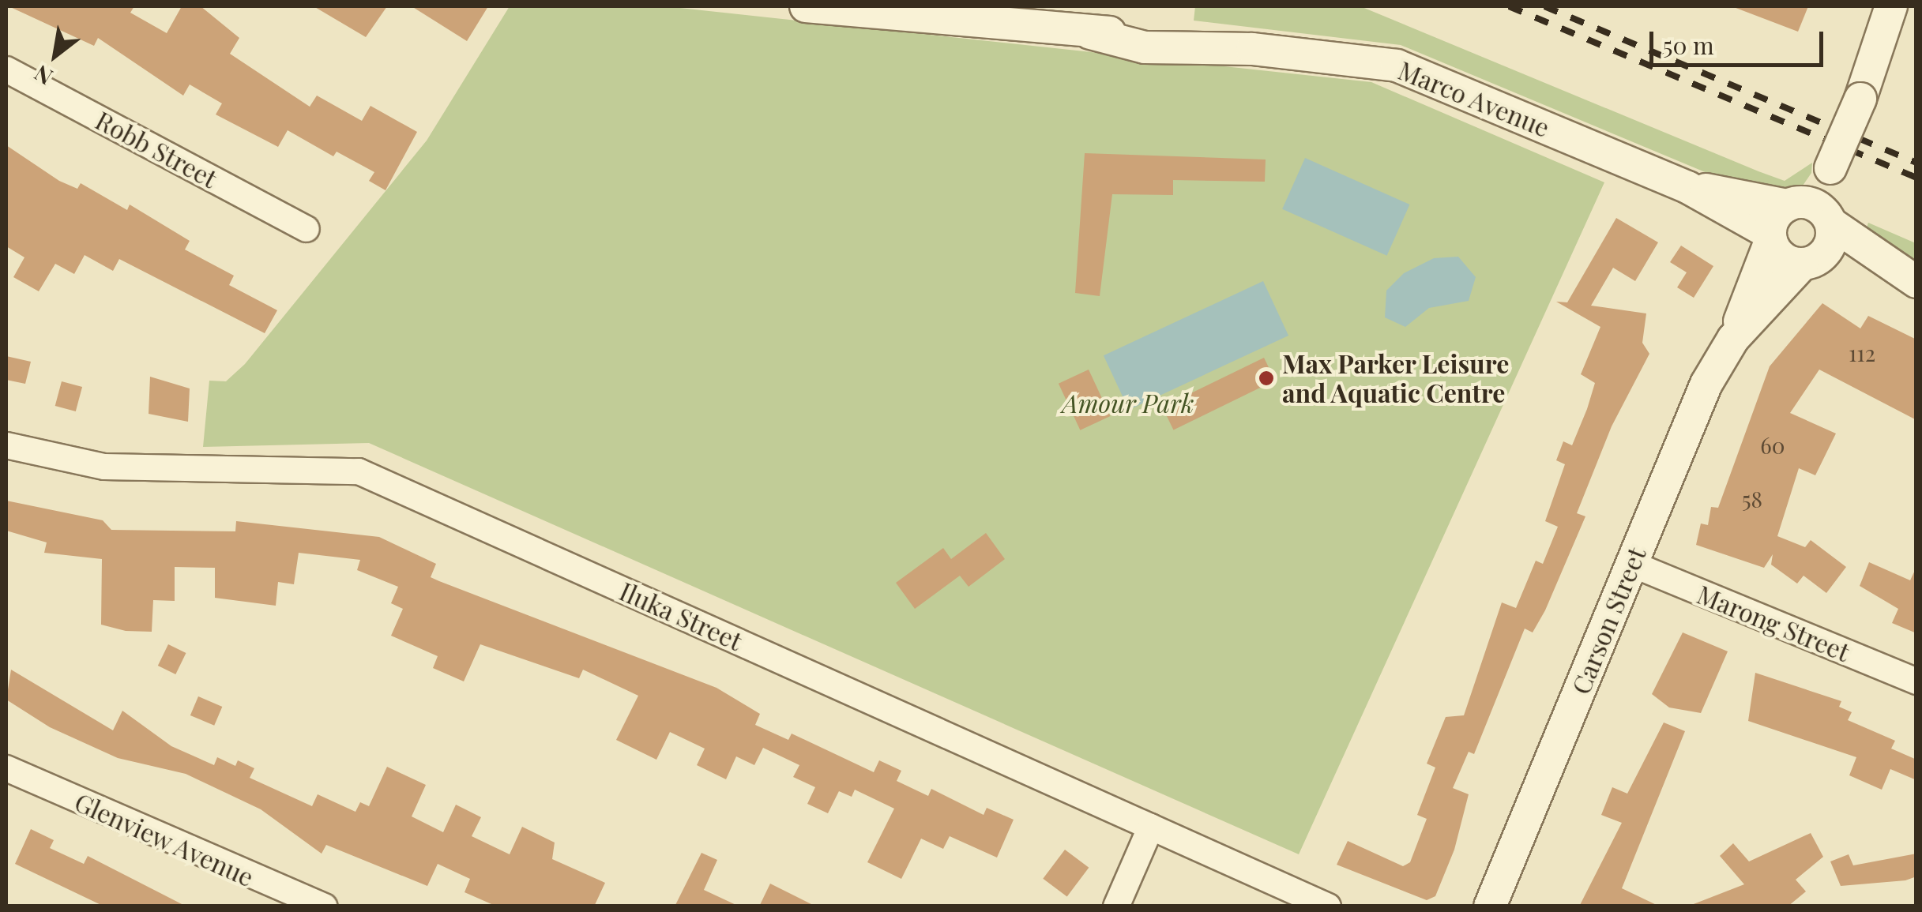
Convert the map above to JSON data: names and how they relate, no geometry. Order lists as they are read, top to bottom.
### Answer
{
  "streets": {
    "street": [
      "Marco Avenue",
      "Robb Street",
      "Iluka Street",
      "Carson Street",
      "Marong Street",
      "Glenview Avenue"
    ]
  },
  "crossings": [
    ["Marco Avenue", "Carson Street"],
    ["Carson Street", "Marong Street"]
  ],
  "parks": ["Amour Park"],
  "places": ["Max Parker Leisure and Aquatic Centre"],
  "house_numbers": ["112", "60", "58"],
  "scale_bar": "50 m",
  "north": "bottom left"
}
